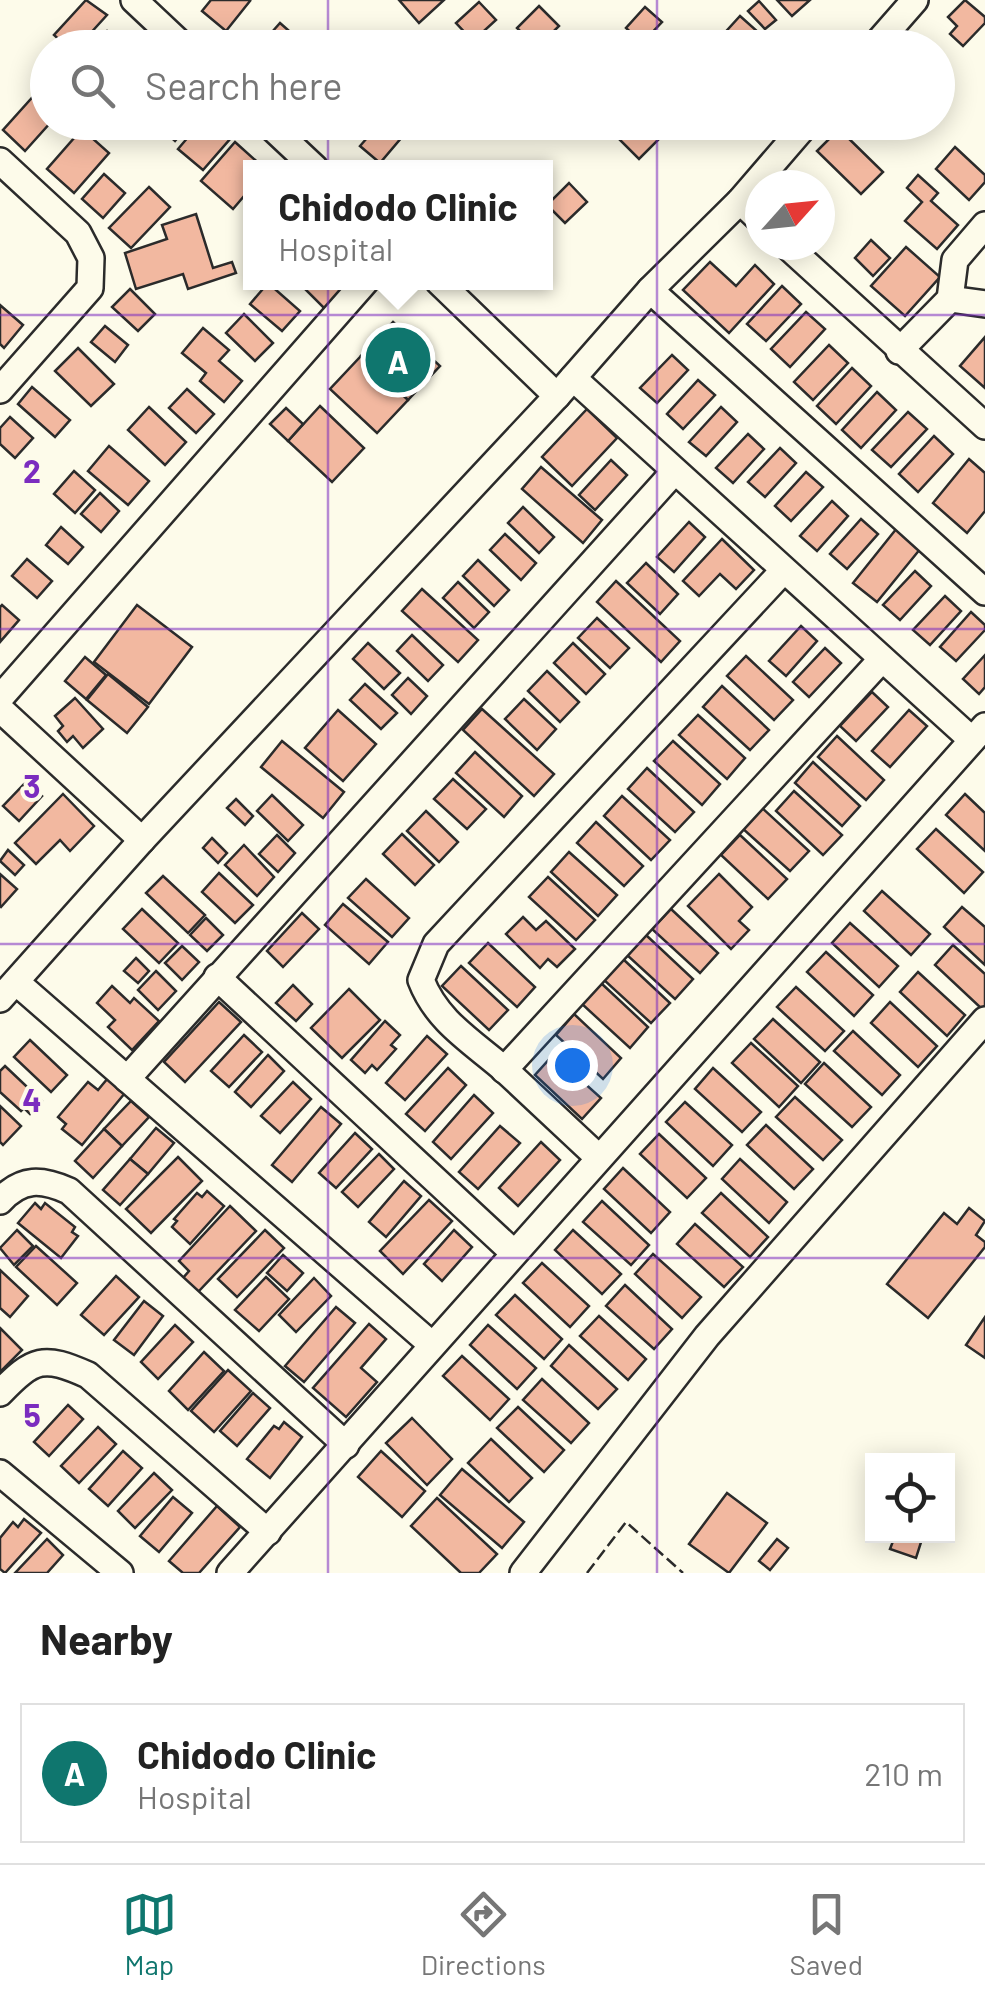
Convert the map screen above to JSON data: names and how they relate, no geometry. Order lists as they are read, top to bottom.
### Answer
{
  "north": "top right",
  "page": {
    "search": "Search here",
    "popup": ["Chidodo Clinic", "Hospital"],
    "pins": "A",
    "heading": "Nearby",
    "list": [
      {
        "mark": "A",
        "name": "Chidodo Clinic",
        "note": "Hospital",
        "value": "210 m"
      }
    ],
    "nav": ["Map", "Directions", "Saved"]
  },
  "grid": {
    "rows": [
      "2",
      "3",
      "4",
      "5"
    ]
  }
}
